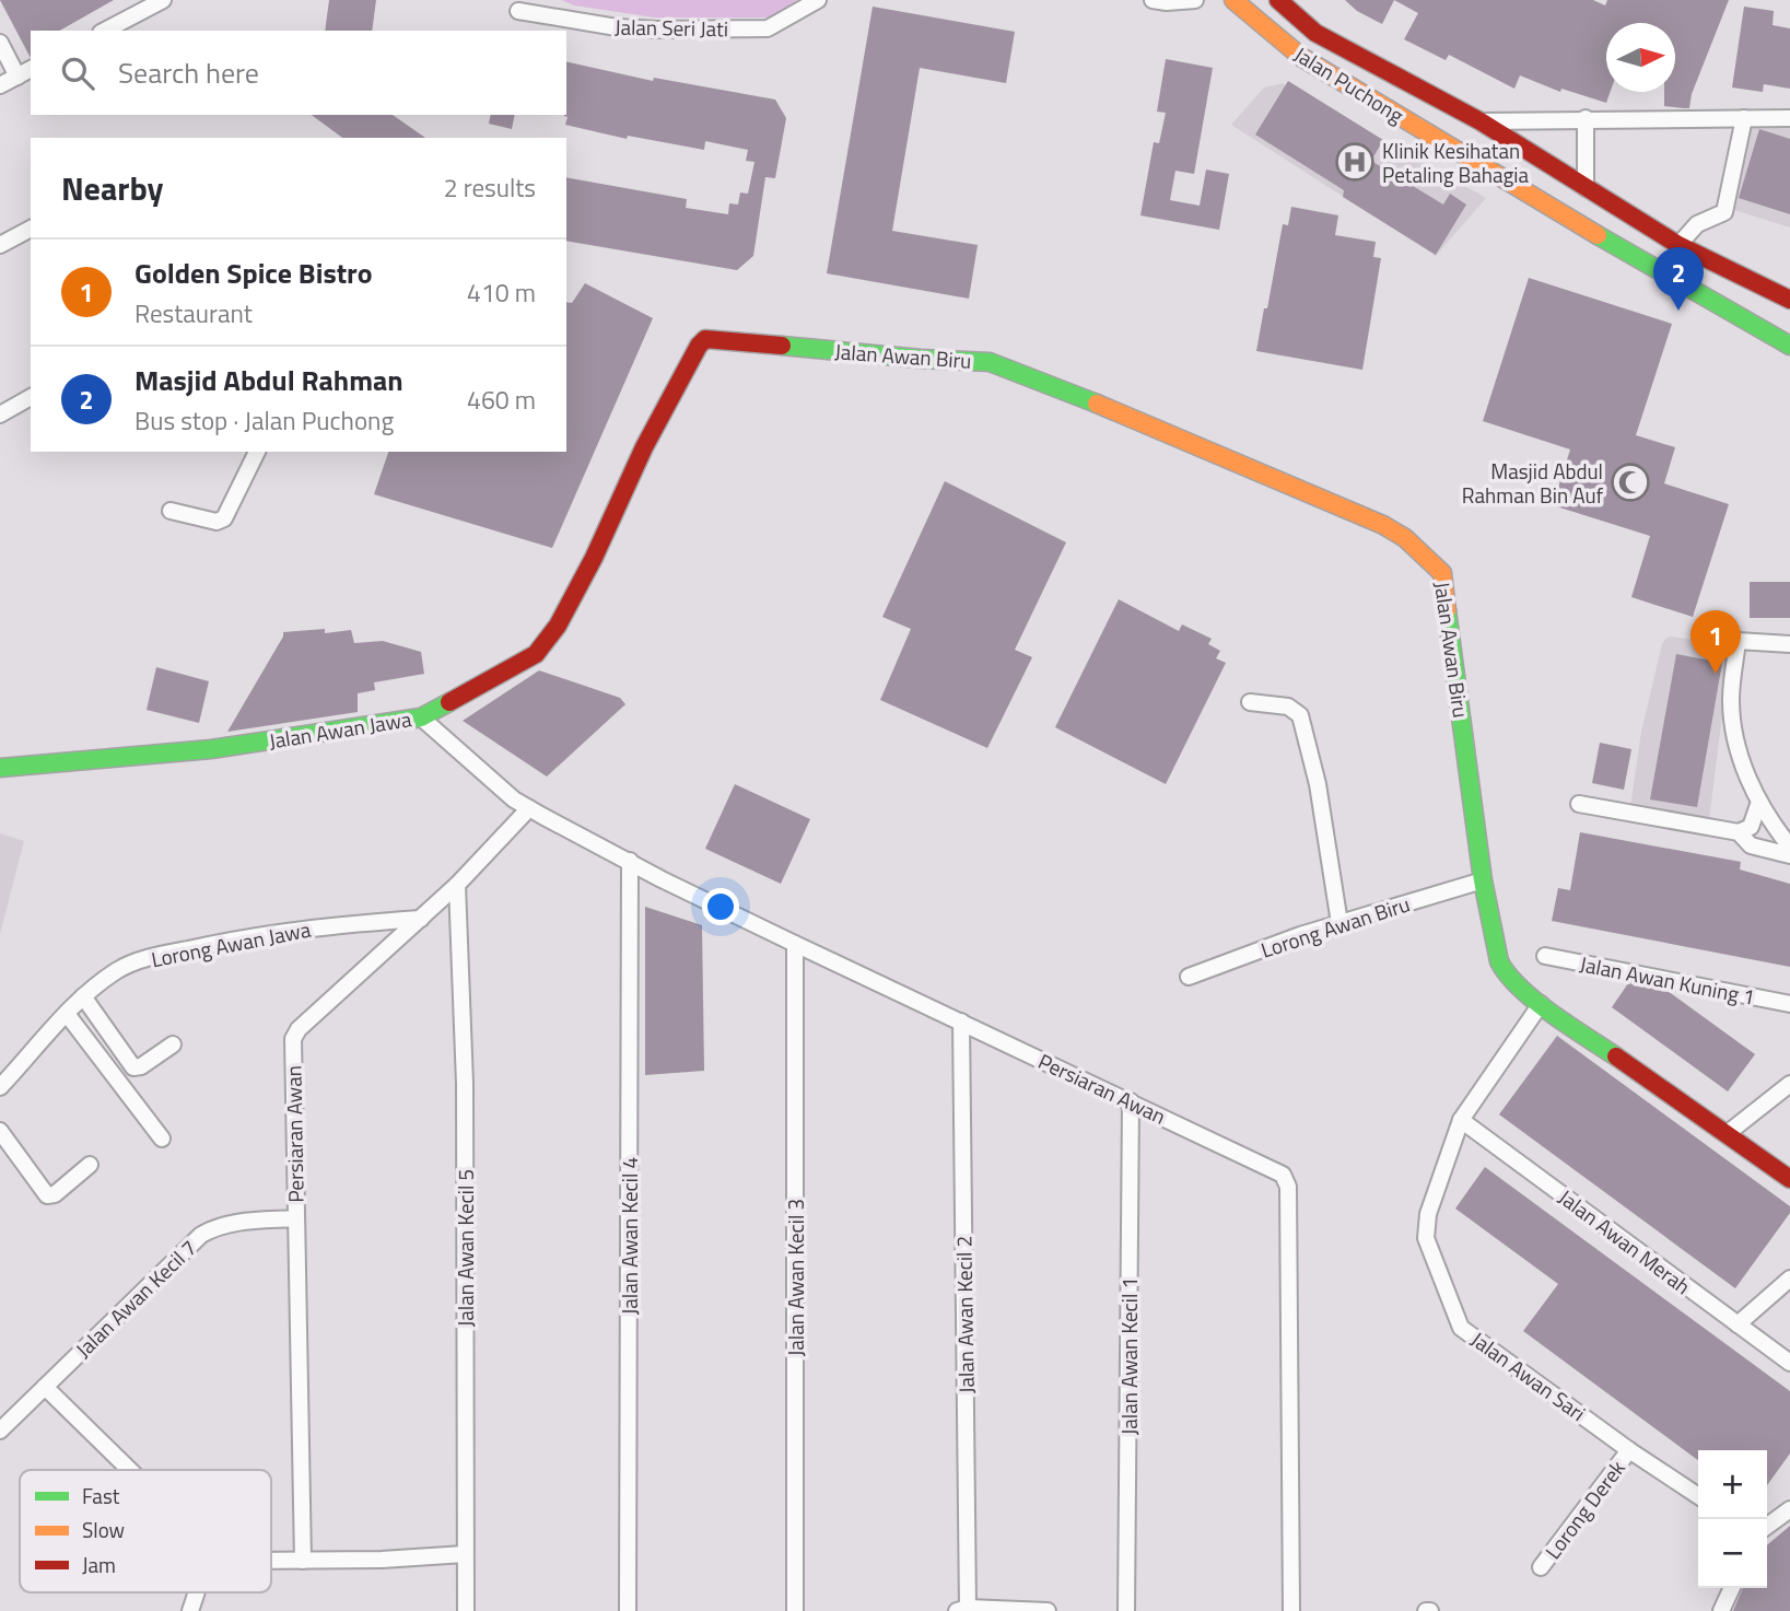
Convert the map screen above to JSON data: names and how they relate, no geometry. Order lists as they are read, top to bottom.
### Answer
{
  "streets": {
    "street": [
      "Jalan Seri Jati",
      "Jalan Puchong",
      "Jalan Awan Biru",
      "Jalan Awan Jawa",
      "Lorong Awan Biru",
      "Lorong Awan Jawa",
      "Jalan Awan Kuning 1",
      "Persiaran Awan",
      "Jalan Awan Kecil 4",
      "Jalan Awan Merah",
      "Jalan Awan Kecil 5",
      "Jalan Awan Kecil 3",
      "Jalan Awan Kecil 7",
      "Jalan Awan Kecil 2",
      "Jalan Awan Kecil 1",
      "Jalan Awan Sari",
      "Lorong Derek"
    ]
  },
  "crossings": [
    ["Jalan Awan Biru", "Jalan Awan Jawa"],
    ["Jalan Awan Biru", "Lorong Awan Biru"],
    ["Jalan Awan Biru", "Jalan Awan Sari"],
    ["Jalan Awan Jawa", "Persiaran Awan"],
    ["Lorong Awan Jawa", "Persiaran Awan"],
    ["Persiaran Awan", "Jalan Awan Kecil 4"],
    ["Persiaran Awan", "Jalan Awan Kecil 5"],
    ["Persiaran Awan", "Jalan Awan Kecil 3"],
    ["Persiaran Awan", "Jalan Awan Kecil 7"],
    ["Persiaran Awan", "Jalan Awan Kecil 2"],
    ["Persiaran Awan", "Jalan Awan Kecil 1"],
    ["Jalan Awan Merah", "Jalan Awan Sari"],
    ["Jalan Awan Sari", "Lorong Derek"]
  ],
  "places": {
    "hospital": ["Klinik Kesihatan Petaling Bahagia"],
    "mosque": ["Masjid Abdul Rahman Bin Auf"]
  },
  "legend": ["Fast", "Slow", "Jam"],
  "north": "right",
  "page": {
    "search": "Search here",
    "heading": ["Nearby", "2 results"],
    "list": [
      {
        "mark": "1",
        "name": "Golden Spice Bistro",
        "note": "Restaurant",
        "value": "410 m"
      },
      {
        "mark": "2",
        "name": "Masjid Abdul Rahman",
        "note": "Bus stop · Jalan Puchong",
        "value": "460 m"
      }
    ],
    "pins": ["2", "1"],
    "map_buttons": ["+", "−"]
  }
}
